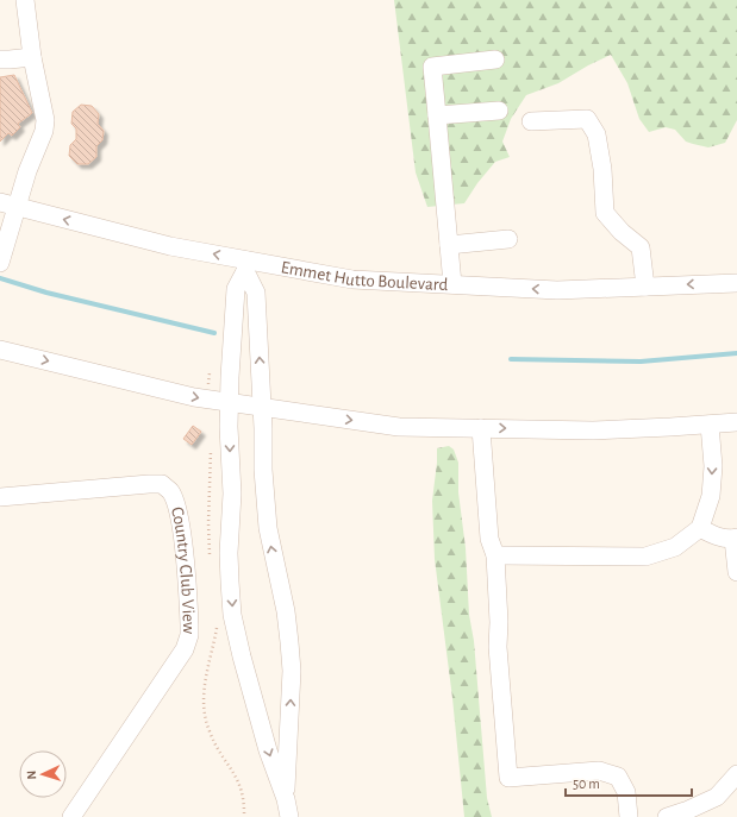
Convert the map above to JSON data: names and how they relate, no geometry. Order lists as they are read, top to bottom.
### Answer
{
  "streets": {
    "street": ["Emmet Hutto Boulevard", "Country Club View"]
  },
  "scale_bar": "50 m",
  "north": "left"
}
